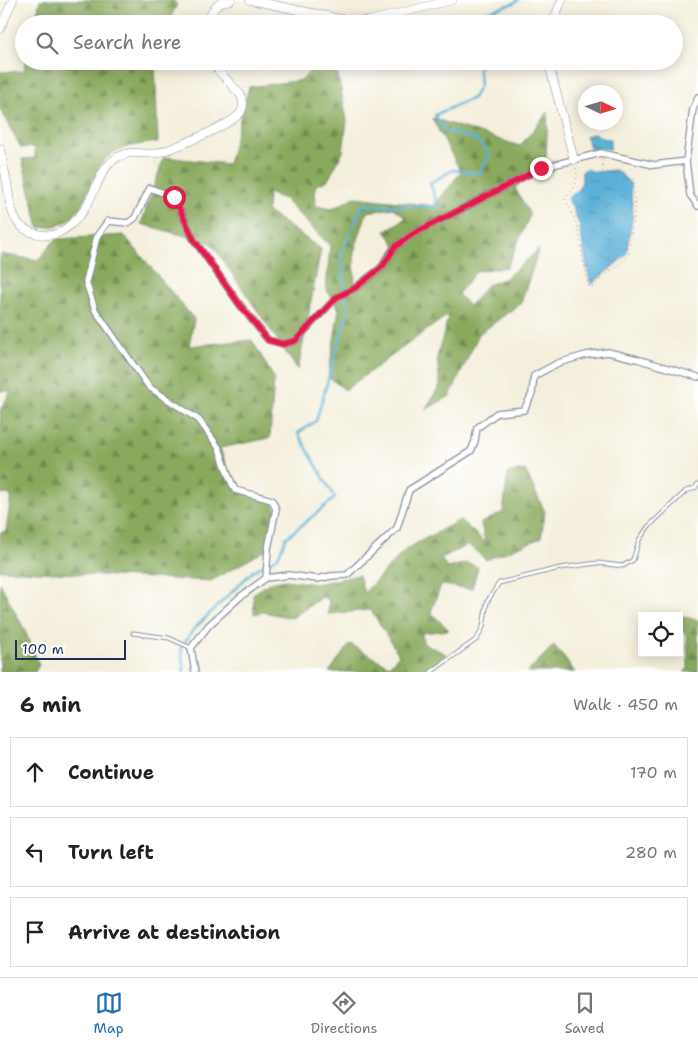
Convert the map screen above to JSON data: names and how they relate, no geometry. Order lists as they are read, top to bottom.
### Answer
{
  "scale_bar": "100 m",
  "north": "right",
  "page": {
    "search": "Search here",
    "scale": "100 m",
    "heading": ["6 min", "Walk · 450 m"],
    "list": [
      ["Continue", "170 m"],
      ["Turn left", "280 m"],
      "Arrive at destination"
    ],
    "nav": ["Map", "Directions", "Saved"]
  }
}
